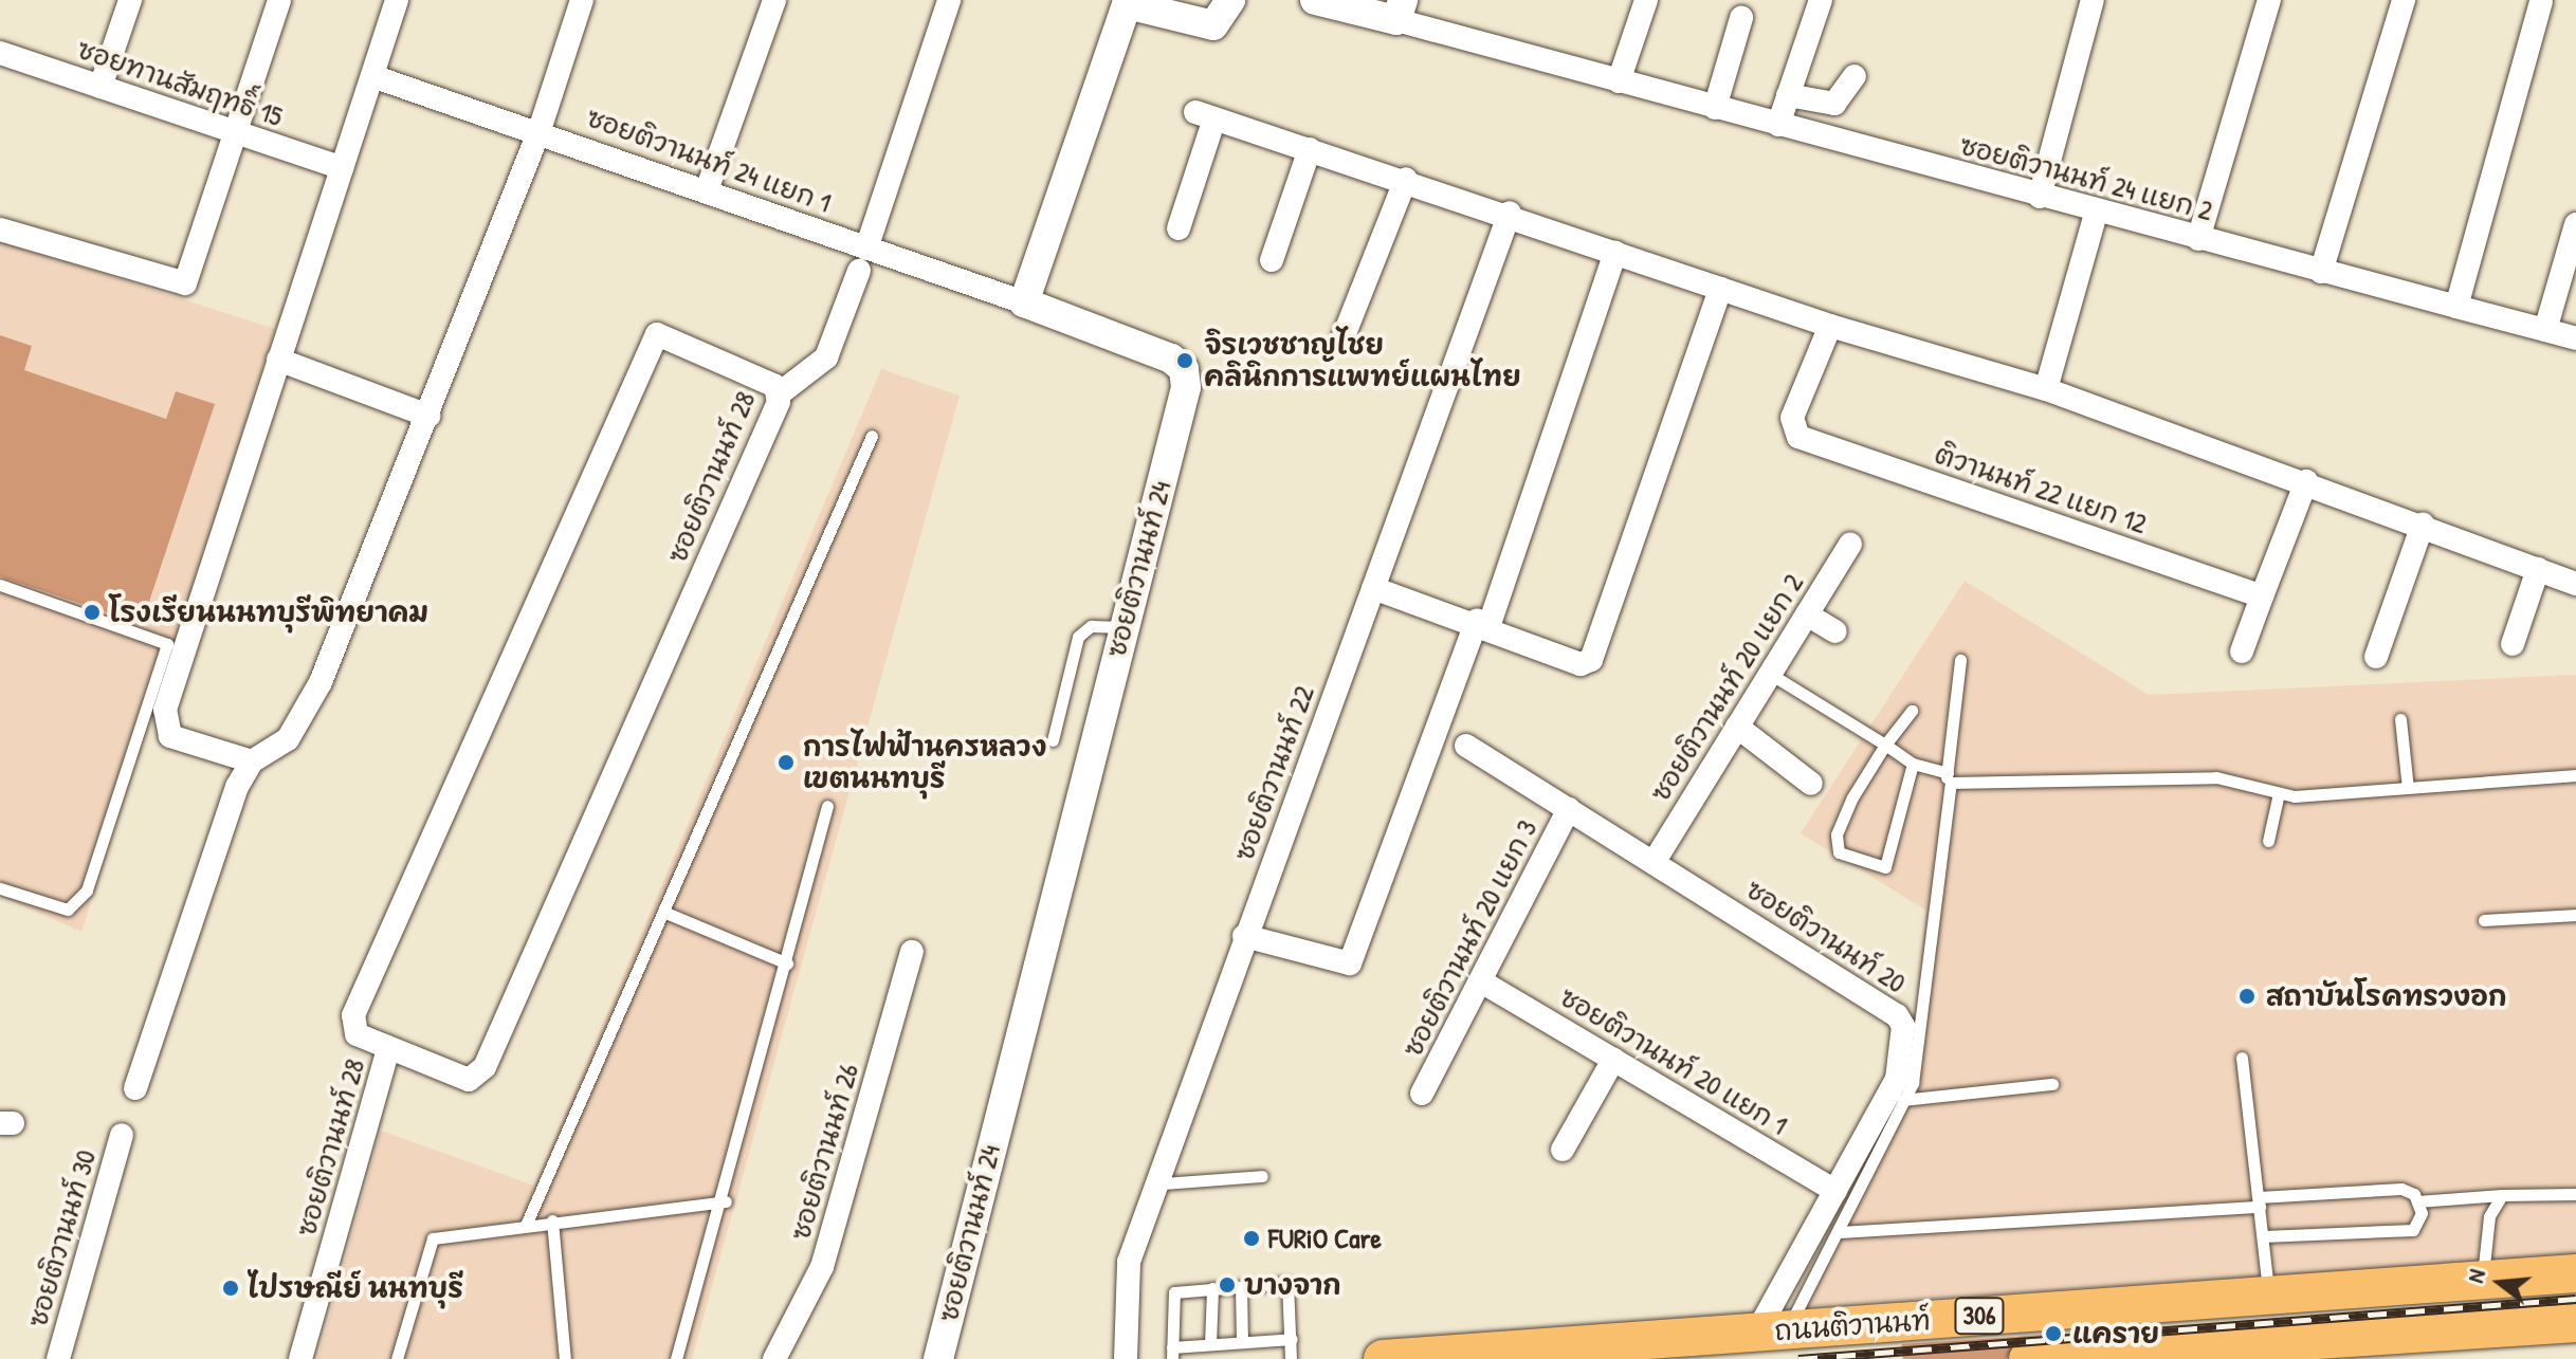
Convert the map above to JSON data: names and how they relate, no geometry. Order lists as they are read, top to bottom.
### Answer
{
  "streets": {
    "main road": ["306", "ถนนติวานนท์"],
    "street": [
      "ซอยทานสัมฤทธิ์ 15",
      "ซอยติวานนท์ 24 แยก 1",
      "ซอยติวานนท์ 24 แยก 2",
      "ซอยติวานนท์ 28",
      "ติวานนท์ 22 แยก 12",
      "ซอยติวานนท์ 24",
      "ซอยติวานนท์ 20 แยก 2",
      "ซอยติวานนท์ 22",
      "ซอยติวานนท์ 20",
      "ซอยติวานนท์ 20 แยก 3",
      "ซอยติวานนท์ 20 แยก 1",
      "ซอยติวานนท์ 26",
      "ซอยติวานนท์ 30"
    ]
  },
  "crossings": [
    ["ซอยติวานนท์ 24 แยก 1", "ซอยติวานนท์ 24"],
    ["ซอยติวานนท์ 20 แยก 2", "ซอยติวานนท์ 20"],
    ["ซอยติวานนท์ 20", "ซอยติวานนท์ 20 แยก 3"],
    ["ซอยติวานนท์ 20", "ซอยติวานนท์ 20 แยก 1"],
    ["ซอยติวานนท์ 20", "ถนนติวานนท์"],
    ["ซอยติวานนท์ 20 แยก 3", "ซอยติวานนท์ 20 แยก 1"]
  ],
  "places": [
    "จิรเวชชาญไชย คลินิกการแพทย์แผนไทย",
    "โรงเรียนนนทบุรีพิทยาคม",
    "การไฟฟ้านครหลวง เขตนนทบุรี",
    "สถาบันโรคทรวงอก",
    "FURiO Care",
    "บางจาก",
    "ไปรษณีย์ นนทบุรี",
    "แคราย"
  ],
  "north": "left"
}
